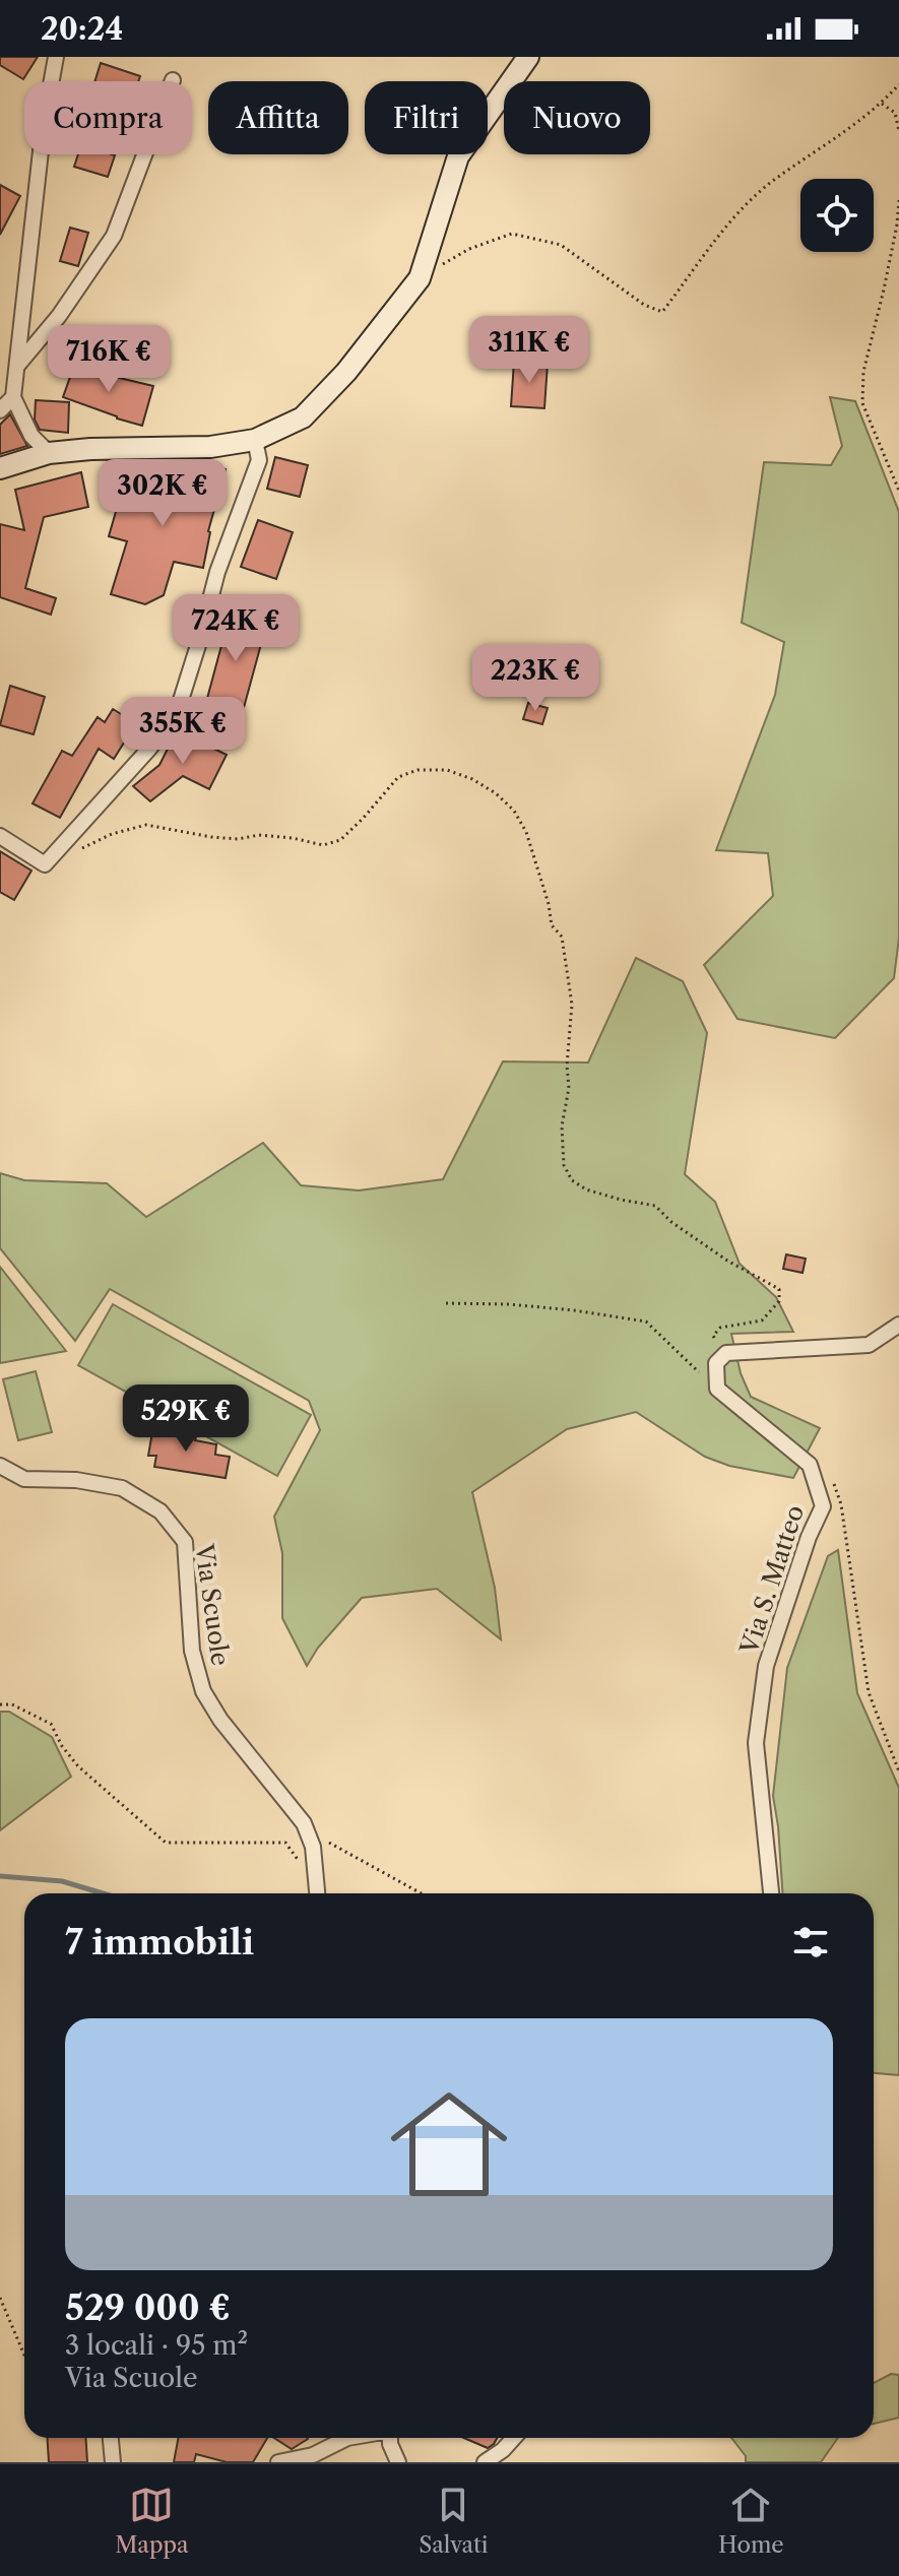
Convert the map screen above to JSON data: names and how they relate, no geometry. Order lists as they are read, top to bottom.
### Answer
{
  "streets": {
    "street": ["Via S. Matteo", "Via Scuole"]
  },
  "page": {
    "status": "20:24",
    "chip": [
      "Compra",
      "Affitta",
      "Filtri",
      "Nuovo"
    ],
    "price": [
      "311K €",
      "716K €",
      "302K €",
      "724K €",
      "223K €",
      "355K €",
      "529K €"
    ],
    "heading": "7 immobili",
    "list": [
      {
        "name": "529 000 €",
        "note": "3 locali · 95 m² · Via Scuole"
      }
    ],
    "tabs": ["Mappa", "Salvati", "Home"]
  }
}
